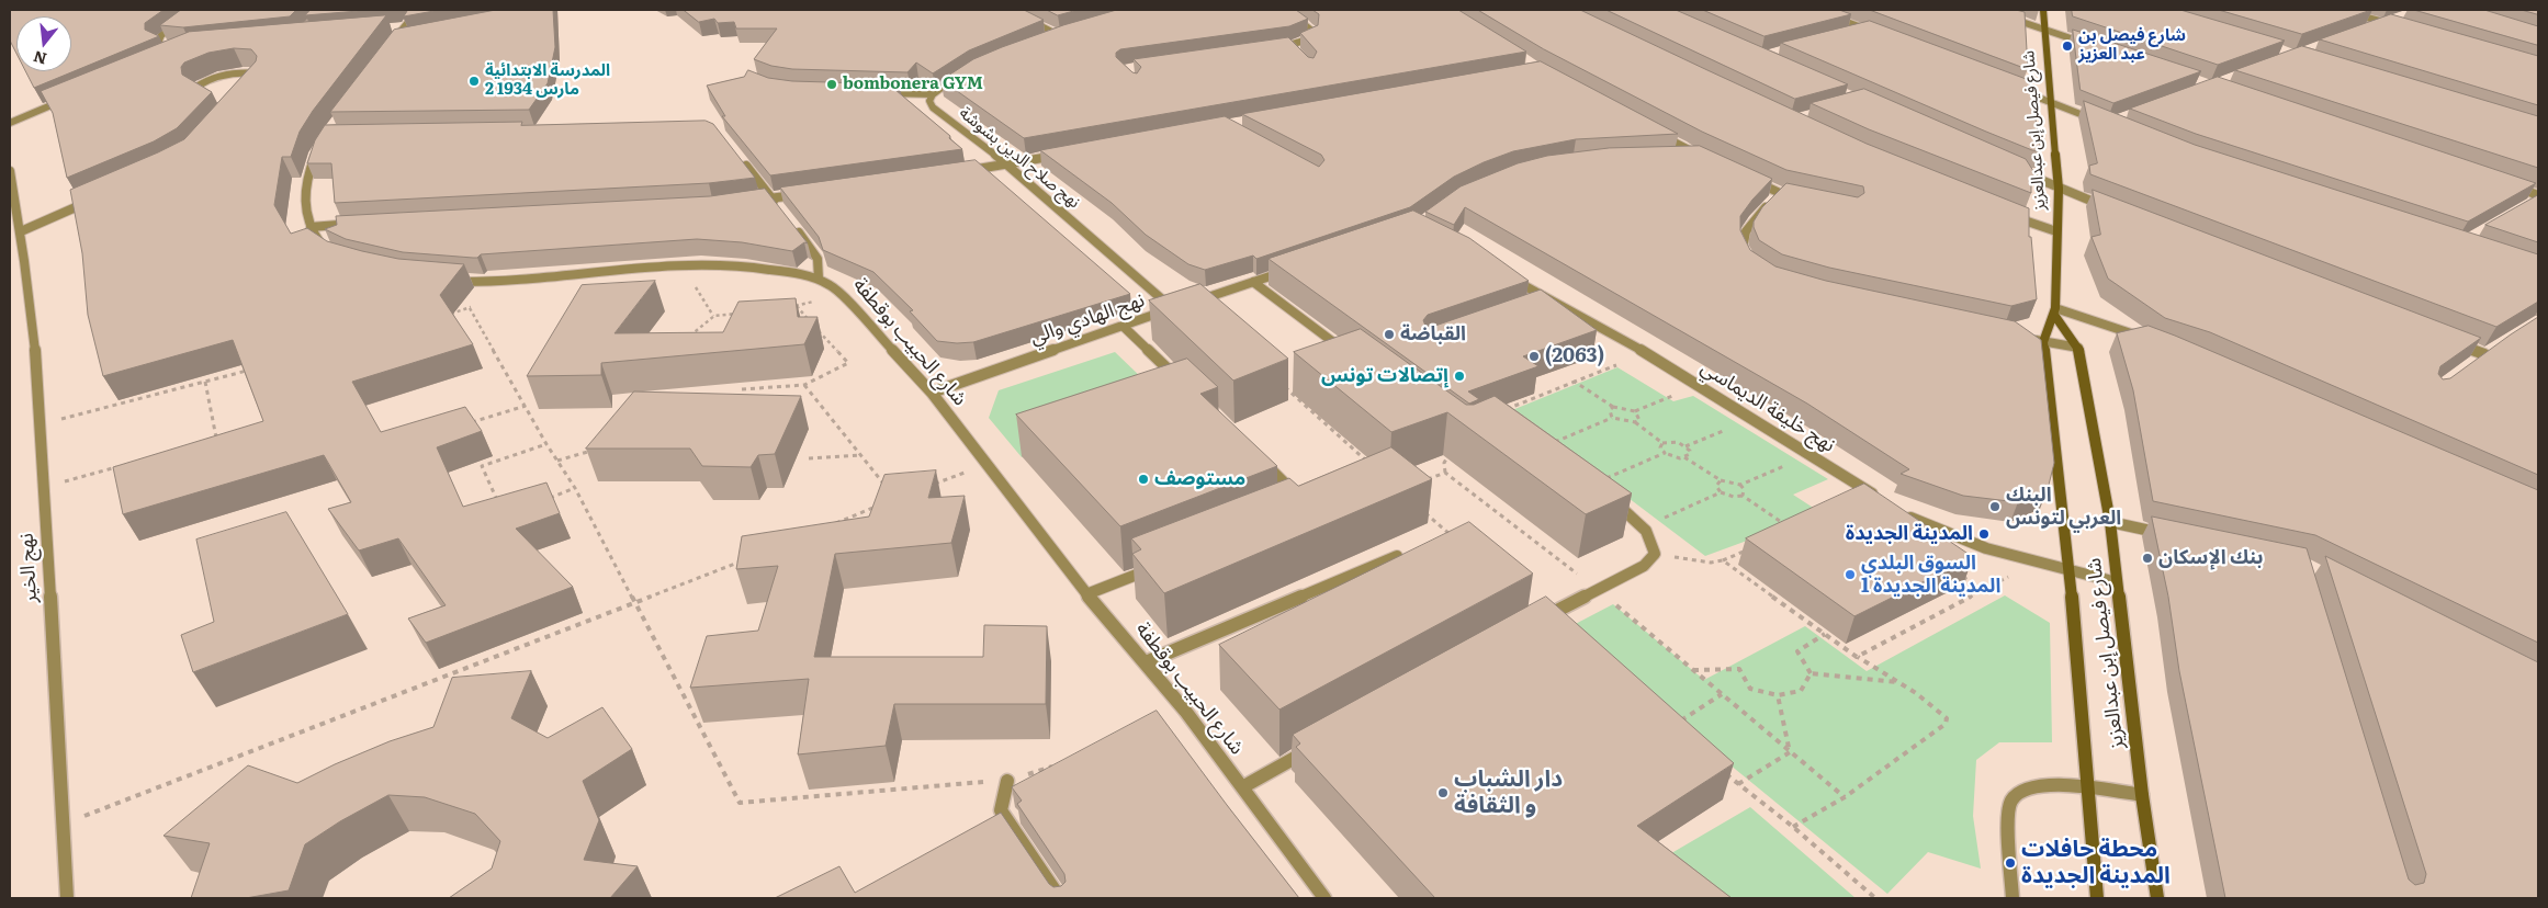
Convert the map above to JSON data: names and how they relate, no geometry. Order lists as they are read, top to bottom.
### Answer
{
  "streets": {
    "main road": ["شارع فيصل إبن عبدالعزيز"],
    "street": [
      "نهج صلاح الدين بشوشة",
      "نهج الهادي والي",
      "شارع الحبيب بوقطفة",
      "نهج خليفة الديماسي",
      "نهج الخير"
    ]
  },
  "crossings": [
    ["نهج صلاح الدين بشوشة", "نهج الهادي والي"],
    ["نهج الهادي والي", "شارع الحبيب بوقطفة"]
  ],
  "places": [
    "شارع فيصل بن عبد العزيز",
    "المدرسة الابتدائية 2 مارس 1934",
    "bombonera GYM",
    "القباضة",
    "(2063)",
    "إتصالات تونس",
    "مستوصف",
    "البنك العربي لتونس",
    "المدينة الجديدة",
    "بنك الإسكان",
    "السوق البلدي المدينة الجديدة 1",
    "دار الشباب و الثقافة",
    "محطة حافلات المدينة الجديدة"
  ],
  "north": "bottom"
}
